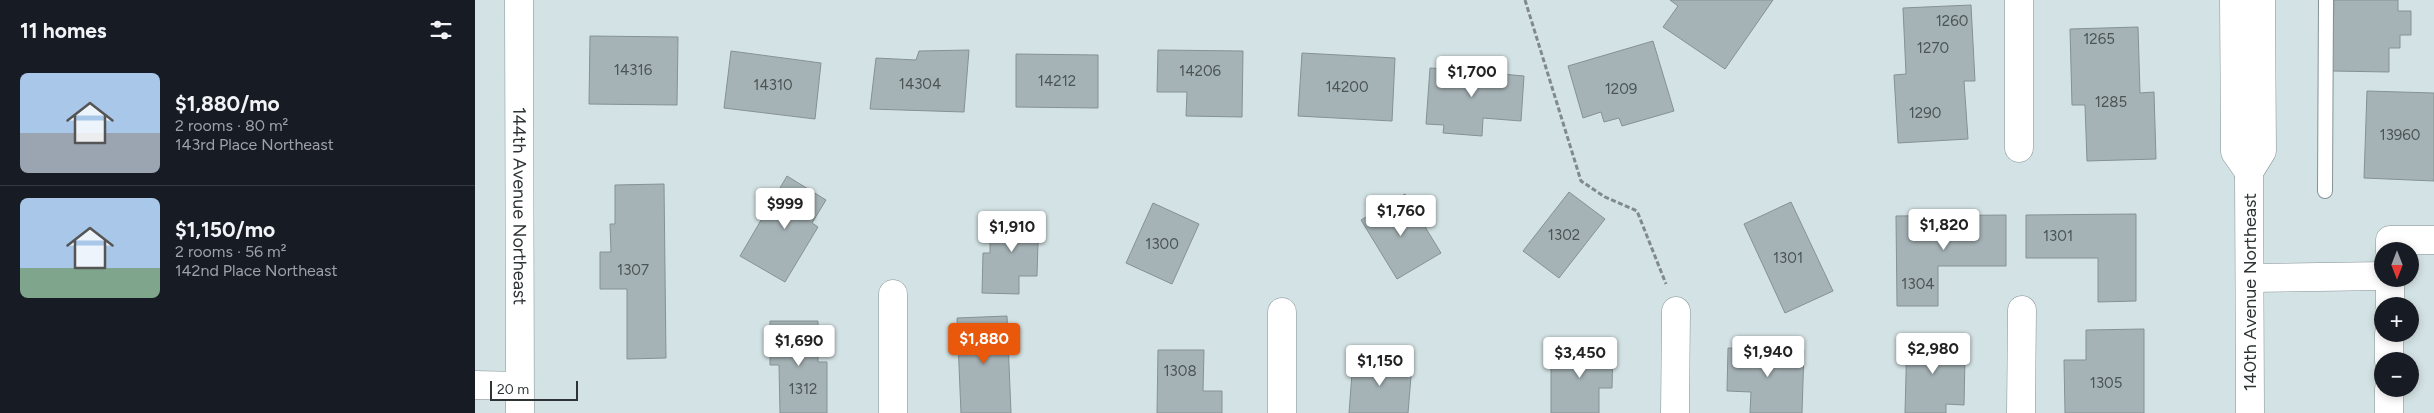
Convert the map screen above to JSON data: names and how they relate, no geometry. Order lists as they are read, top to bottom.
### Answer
{
  "streets": {
    "street": ["144th Avenue Northeast", "140th Avenue Northeast"]
  },
  "house_numbers": [
    "1260",
    "1265",
    "1270",
    "14316",
    "14206",
    "14212",
    "14304",
    "14310",
    "14200",
    "1209",
    "1285",
    "1290",
    "13960",
    "1302",
    "1301",
    "1300",
    "1301",
    "1307",
    "1304",
    "1308",
    "1305",
    "1312"
  ],
  "scale_bar": "20 m",
  "north": "bottom",
  "page": {
    "heading": "11 homes",
    "price": [
      "$1,700",
      "$999",
      "$1,760",
      "$1,820",
      "$1,910",
      "$1,880",
      "$1,690",
      "$2,980",
      "$1,940",
      "$3,450",
      "$1,150"
    ],
    "list": [
      {
        "name": "$1,880/mo",
        "note": "2 rooms · 80 m² · 143rd Place Northeast"
      },
      {
        "name": "$1,150/mo",
        "note": "2 rooms · 56 m² · 142nd Place Northeast"
      }
    ],
    "map_buttons": ["+", "−"],
    "scale": "20 m"
  }
}
